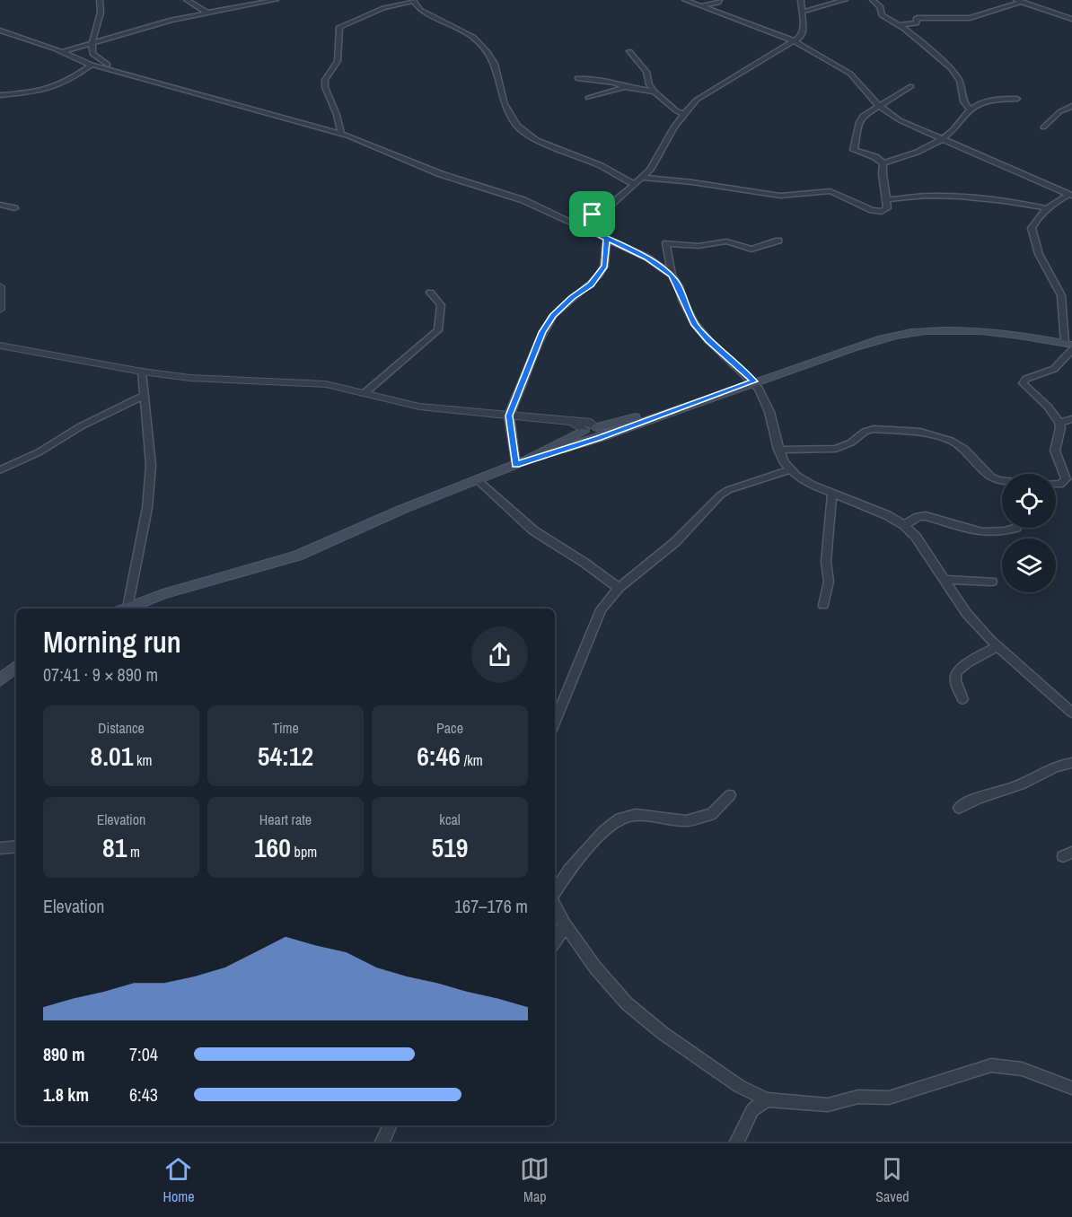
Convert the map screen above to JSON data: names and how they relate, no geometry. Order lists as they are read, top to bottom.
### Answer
{
  "page": {
    "heading": ["Morning run", "07:41 · 9 × 890 m"],
    "stats": [
      ["Distance", "8.01 km"],
      ["Time", "54:12"],
      ["Pace", "6:46 /km"],
      ["Elevation", "81 m"],
      ["Heart rate", "160 bpm"],
      ["kcal", "519"]
    ],
    "chart": ["Elevation", "167–176 m"],
    "list": [
      {
        "name": "890 m",
        "note": "7:04"
      },
      {
        "name": "1.8 km",
        "note": "6:43"
      }
    ],
    "tabs": ["Home", "Map", "Saved"]
  }
}
